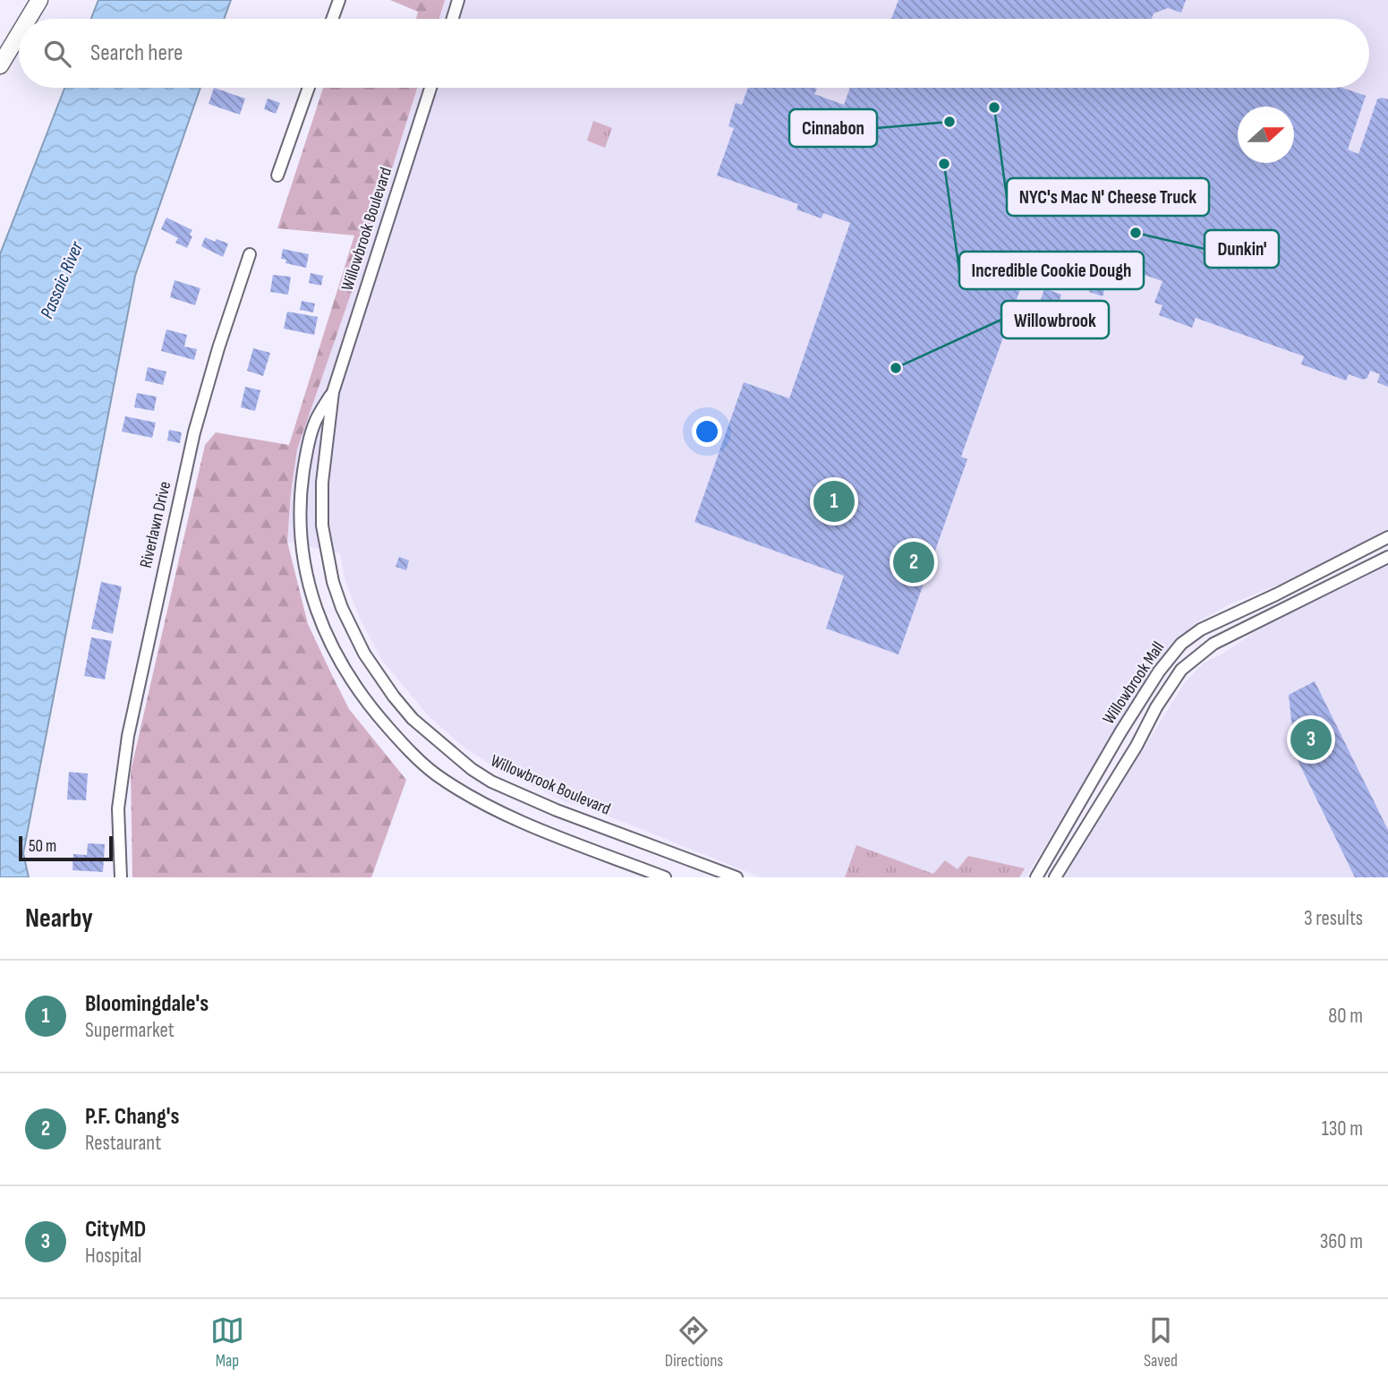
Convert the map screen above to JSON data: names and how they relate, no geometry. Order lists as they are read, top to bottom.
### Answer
{
  "streets": {
    "street": ["Willowbrook Boulevard", "Riverlawn Drive", "Willowbrook Mall"]
  },
  "water": ["Passaic River"],
  "places": [
    "NYC's Mac N' Cheese Truck",
    "Cinnabon",
    "Incredible Cookie Dough",
    "Dunkin'",
    "Willowbrook"
  ],
  "scale_bar": "50 m",
  "north": "right",
  "page": {
    "search": "Search here",
    "pins": ["1", "2", "3"],
    "scale": "50 m",
    "heading": ["Nearby", "3 results"],
    "list": [
      {
        "mark": "1",
        "name": "Bloomingdale's",
        "note": "Supermarket",
        "value": "80 m"
      },
      {
        "mark": "2",
        "name": "P.F. Chang's",
        "note": "Restaurant",
        "value": "130 m"
      },
      {
        "mark": "3",
        "name": "CityMD",
        "note": "Hospital",
        "value": "360 m"
      }
    ],
    "nav": ["Map", "Directions", "Saved"]
  }
}
